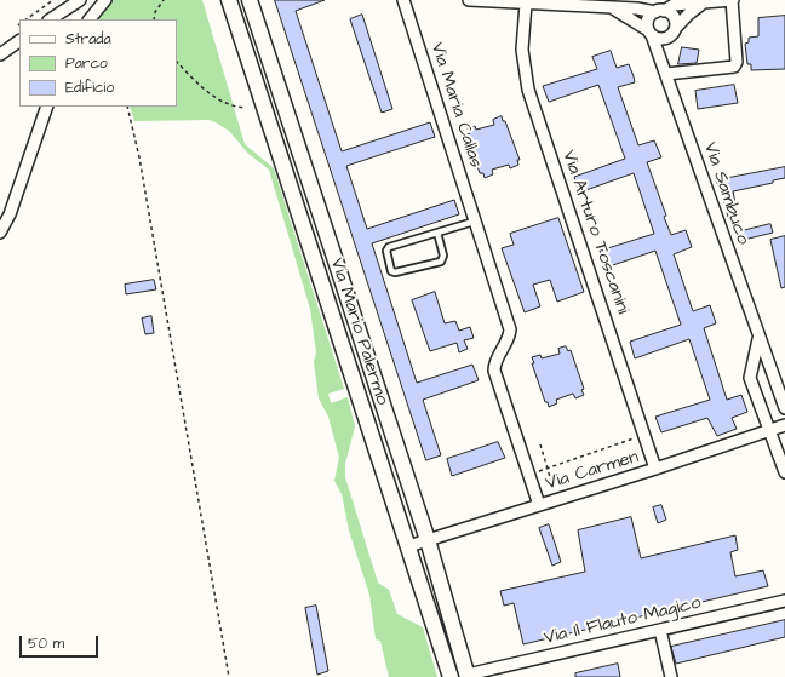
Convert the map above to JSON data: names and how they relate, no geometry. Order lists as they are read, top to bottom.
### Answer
{
  "streets": {
    "street": [
      "Via Maria Callas",
      "Via Sambuco",
      "Via Arturo Toscanini",
      "Via Mario Palermo",
      "Via Carmen",
      "Via Il Flauto Magico"
    ]
  },
  "crossings": [
    ["Via Maria Callas", "Via Carmen"],
    ["Via Arturo Toscanini", "Via Carmen"],
    ["Via Mario Palermo", "Via Carmen"],
    ["Via Mario Palermo", "Via Il Flauto Magico"]
  ],
  "legend": ["Strada", "Parco", "Edificio"],
  "scale_bar": "50 m"
}
